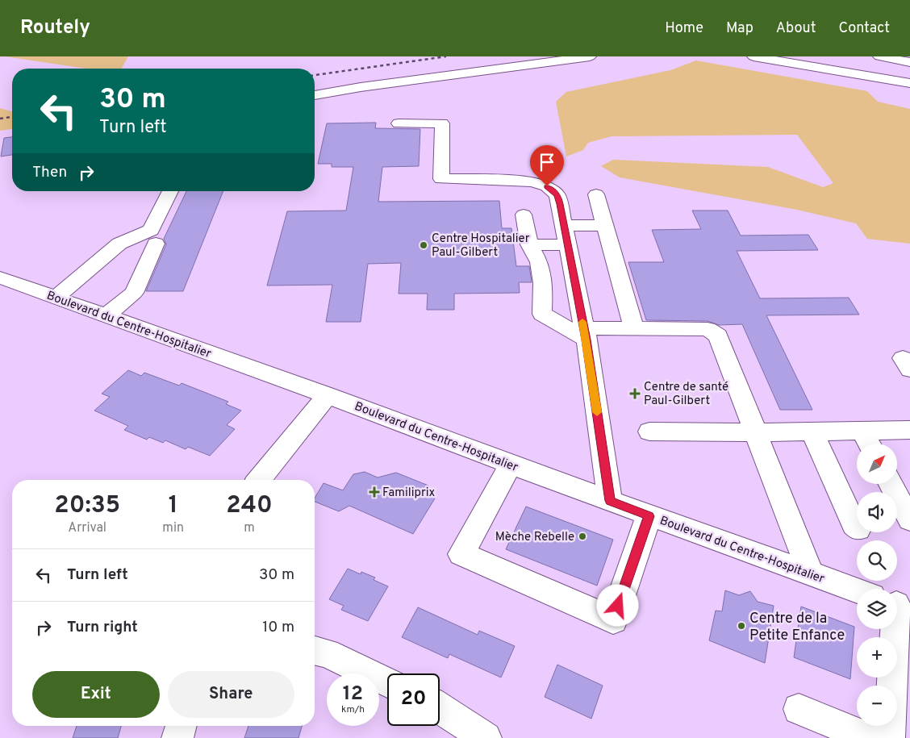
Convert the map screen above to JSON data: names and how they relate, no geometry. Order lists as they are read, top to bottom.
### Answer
{
  "streets": {
    "main road": ["Boulevard du Centre-Hospitalier"]
  },
  "places": {
    "other": ["Centre Hospitalier Paul-Gilbert", "Mèche Rebelle", "Centre de la Petite Enfance"],
    "health": ["Centre de santé Paul-Gilbert", "Familiprix"]
  },
  "north": "top right",
  "page": {
    "header": "Routely",
    "nav": [
      "Home",
      "Map",
      "About",
      "Contact"
    ],
    "turn": ["30 m", "Turn left"],
    "then": "Then",
    "map_buttons": ["+", "−"],
    "eta": [
      "20:35",
      "Arrival",
      "1",
      "min",
      "240",
      "m"
    ],
    "list": [
      {
        "name": "Turn left",
        "value": "30 m"
      },
      {
        "name": "Turn right",
        "value": "10 m"
      }
    ],
    "buttons": ["Exit", "Share"],
    "speed": "12 km/h",
    "limit": "20"
  }
}
